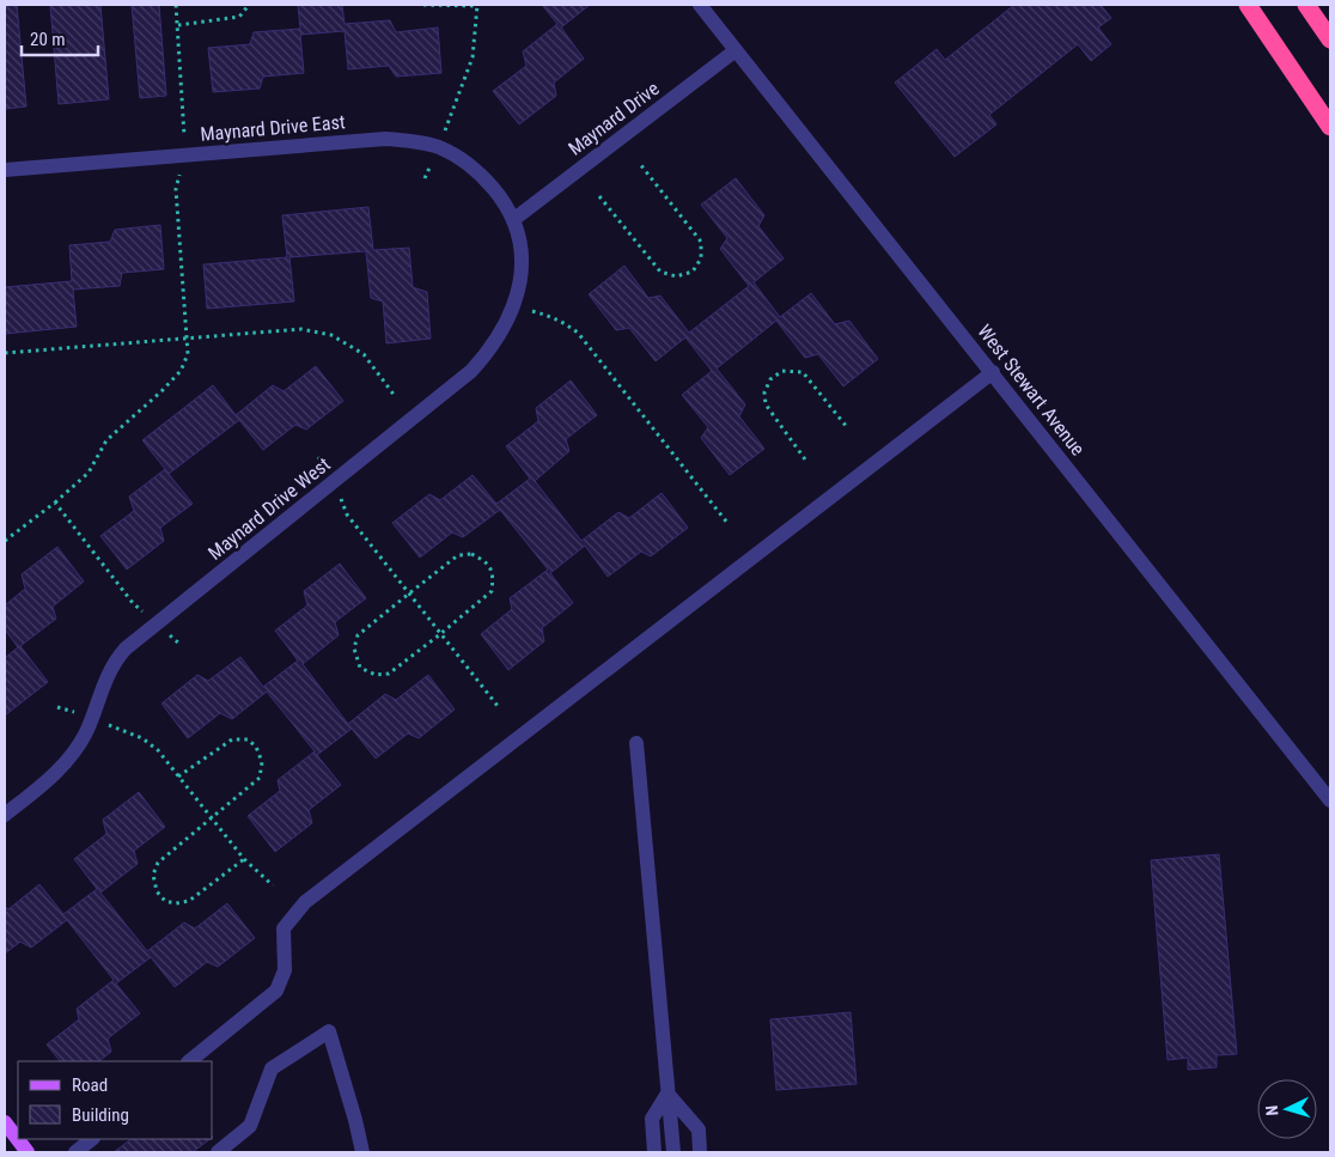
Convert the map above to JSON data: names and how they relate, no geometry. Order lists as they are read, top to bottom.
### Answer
{
  "streets": {
    "street": [
      "Maynard Drive",
      "Maynard Drive East",
      "West Stewart Avenue",
      "Maynard Drive West"
    ]
  },
  "crossings": [
    ["Maynard Drive", "Maynard Drive East"],
    ["Maynard Drive", "West Stewart Avenue"],
    ["Maynard Drive", "Maynard Drive West"],
    ["Maynard Drive East", "Maynard Drive West"]
  ],
  "legend": ["Road", "Building"],
  "scale_bar": "20 m",
  "north": "left"
}
